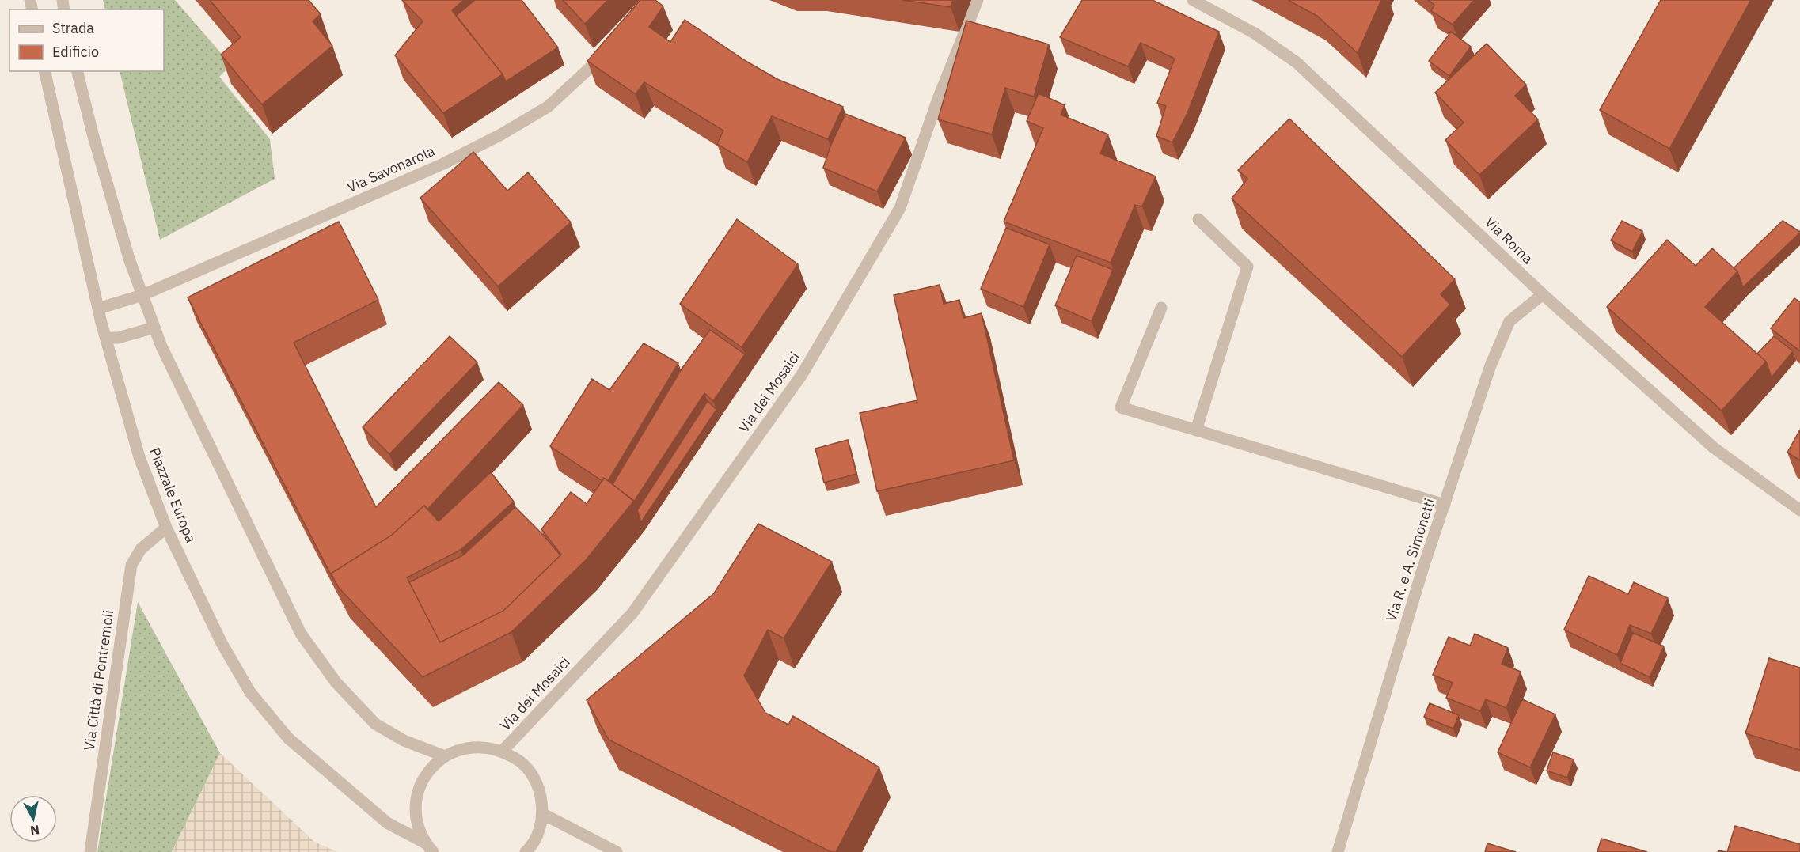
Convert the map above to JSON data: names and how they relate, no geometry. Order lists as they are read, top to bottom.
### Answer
{
  "streets": {
    "street": [
      "Via Savonarola",
      "Via Roma",
      "Via dei Mosaici",
      "Piazzale Europa",
      "Via R. e A. Simonetti",
      "Via Città di Pontremoli"
    ]
  },
  "crossings": [
    ["Via Savonarola", "Piazzale Europa"],
    ["Via Roma", "Via R. e A. Simonetti"],
    ["Via dei Mosaici", "Piazzale Europa"],
    ["Piazzale Europa", "Via Città di Pontremoli"]
  ],
  "legend": ["Strada", "Edificio"],
  "north": "bottom"
}
